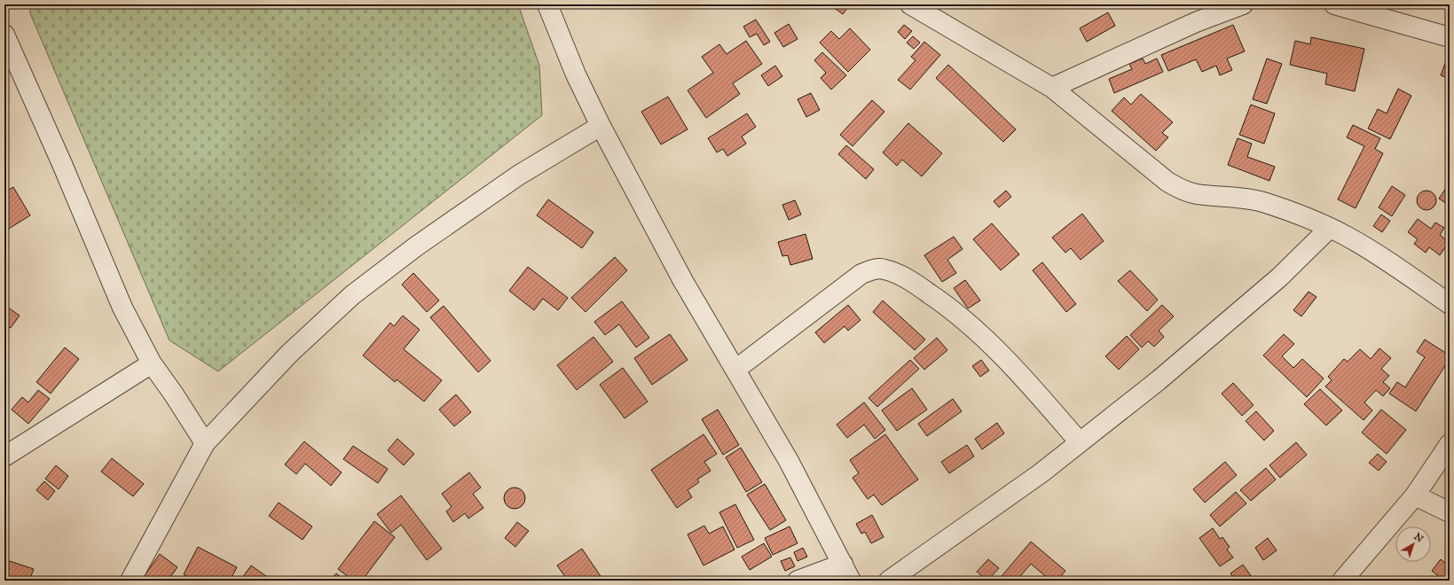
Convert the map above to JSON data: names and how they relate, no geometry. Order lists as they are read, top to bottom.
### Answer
{
  "north": "top right"
}
